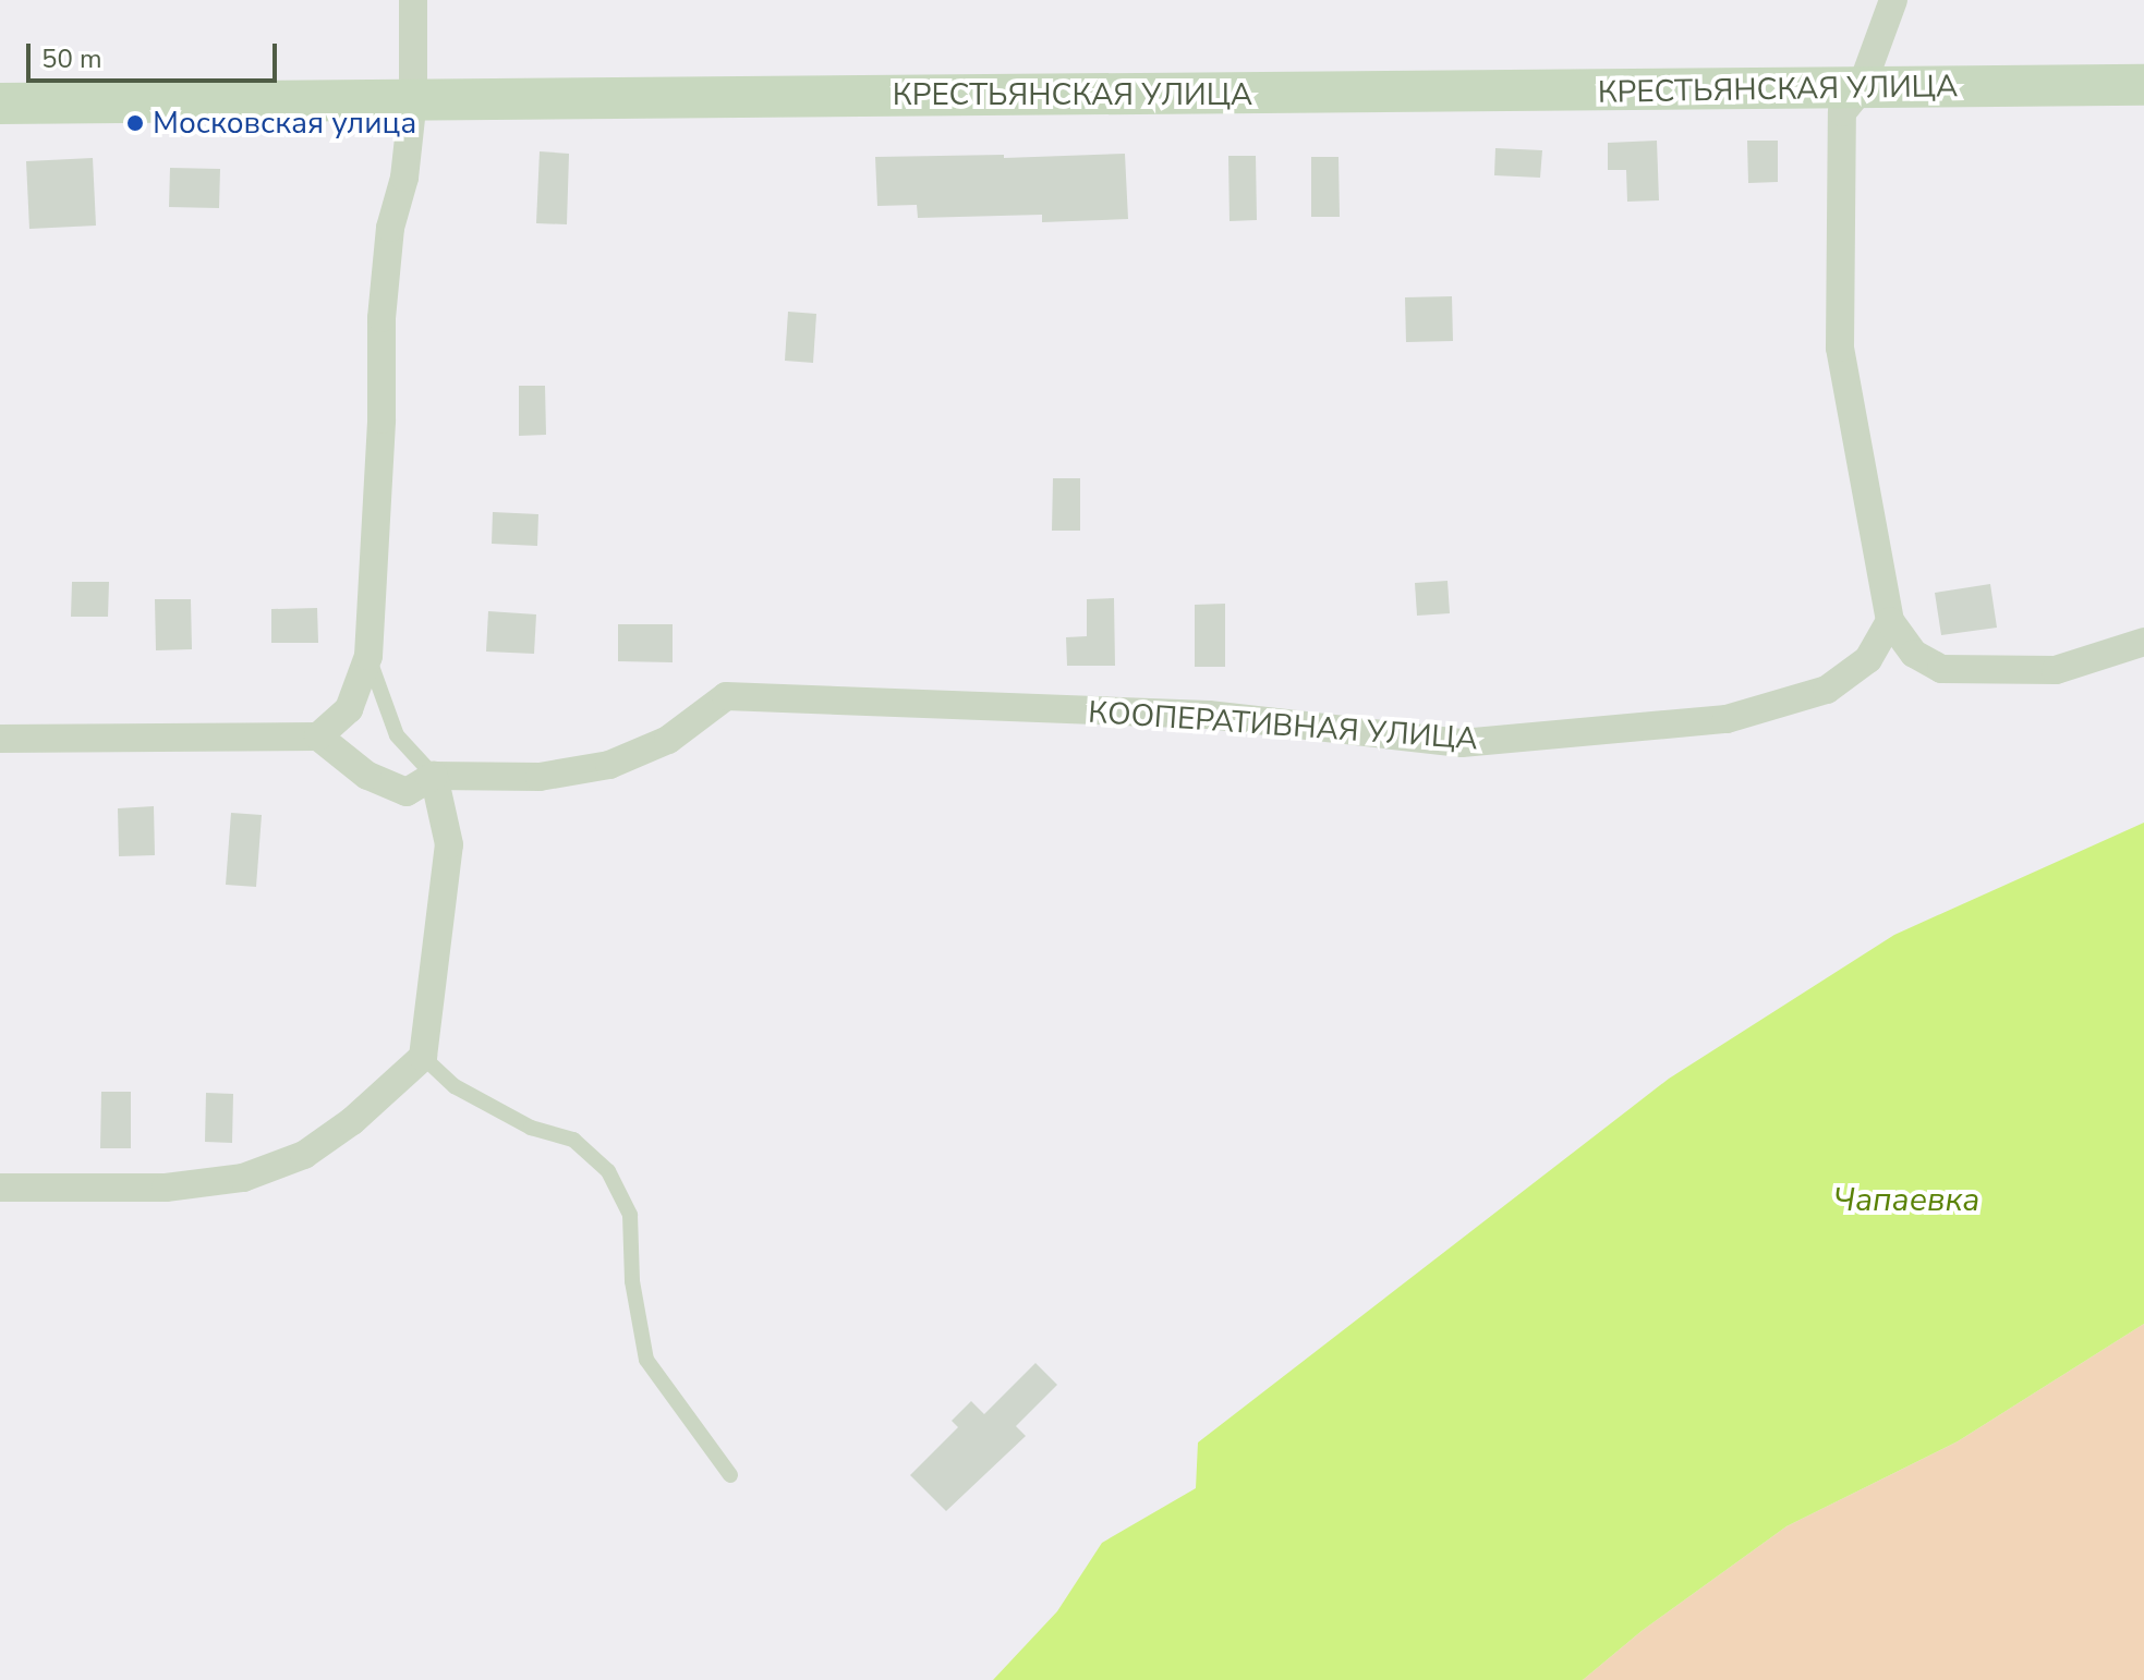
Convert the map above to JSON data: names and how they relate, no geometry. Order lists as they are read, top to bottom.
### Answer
{
  "streets": {
    "street": ["КРЕСТЬЯНСКАЯ УЛИЦА", "КООПЕРАТИВНАЯ УЛИЦА"]
  },
  "water": ["Чапаевка"],
  "places": ["Московская улица"],
  "scale_bar": "50 m"
}
